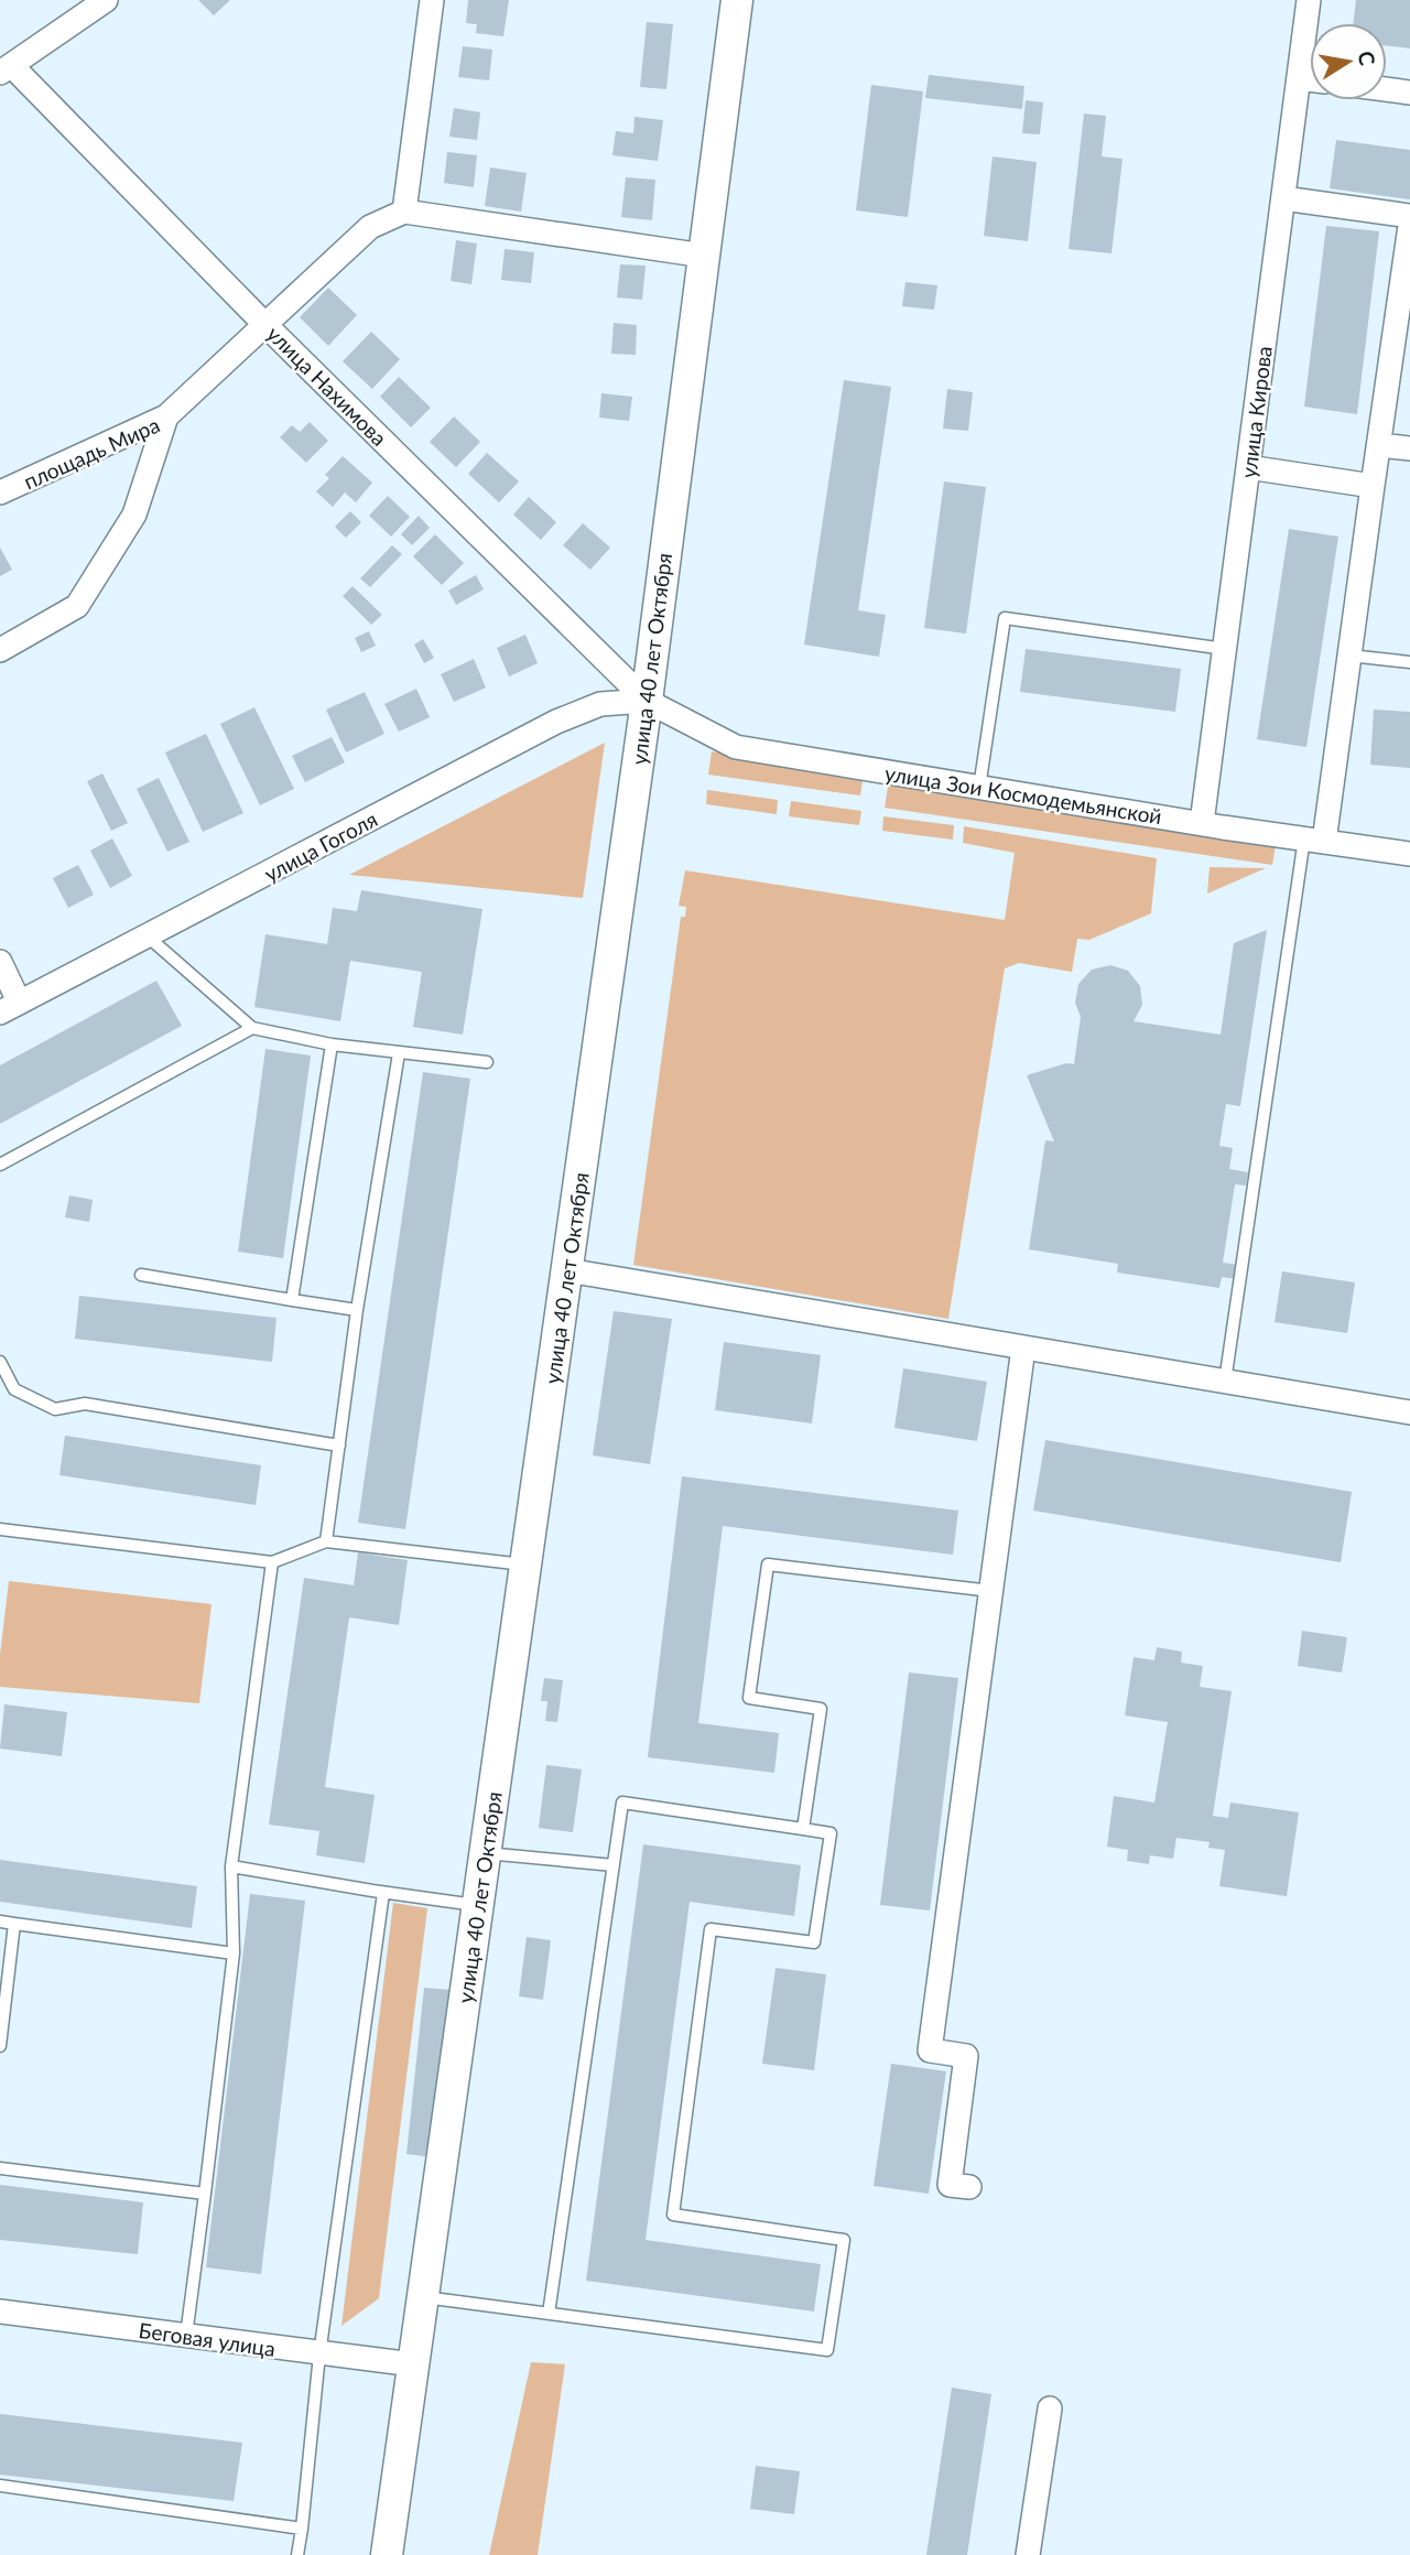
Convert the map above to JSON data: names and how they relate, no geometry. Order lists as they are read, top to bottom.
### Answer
{
  "streets": {
    "street": [
      "улица Нахимова",
      "улица Кирова",
      "площадь Мира",
      "улица 40 лет Октября",
      "улица Зои Космодемьянской",
      "улица Гоголя",
      "Беговая улица"
    ]
  },
  "crossings": [
    ["улица Нахимова", "улица 40 лет Октября"],
    ["улица Нахимова", "улица Зои Космодемьянской"],
    ["улица Нахимова", "улица Гоголя"],
    ["улица Кирова", "улица Зои Космодемьянской"],
    ["улица 40 лет Октября", "улица Зои Космодемьянской"],
    ["улица 40 лет Октября", "улица Гоголя"],
    ["улица 40 лет Октября", "Беговая улица"],
    ["улица Зои Космодемьянской", "улица Гоголя"]
  ],
  "north": "right"
}
